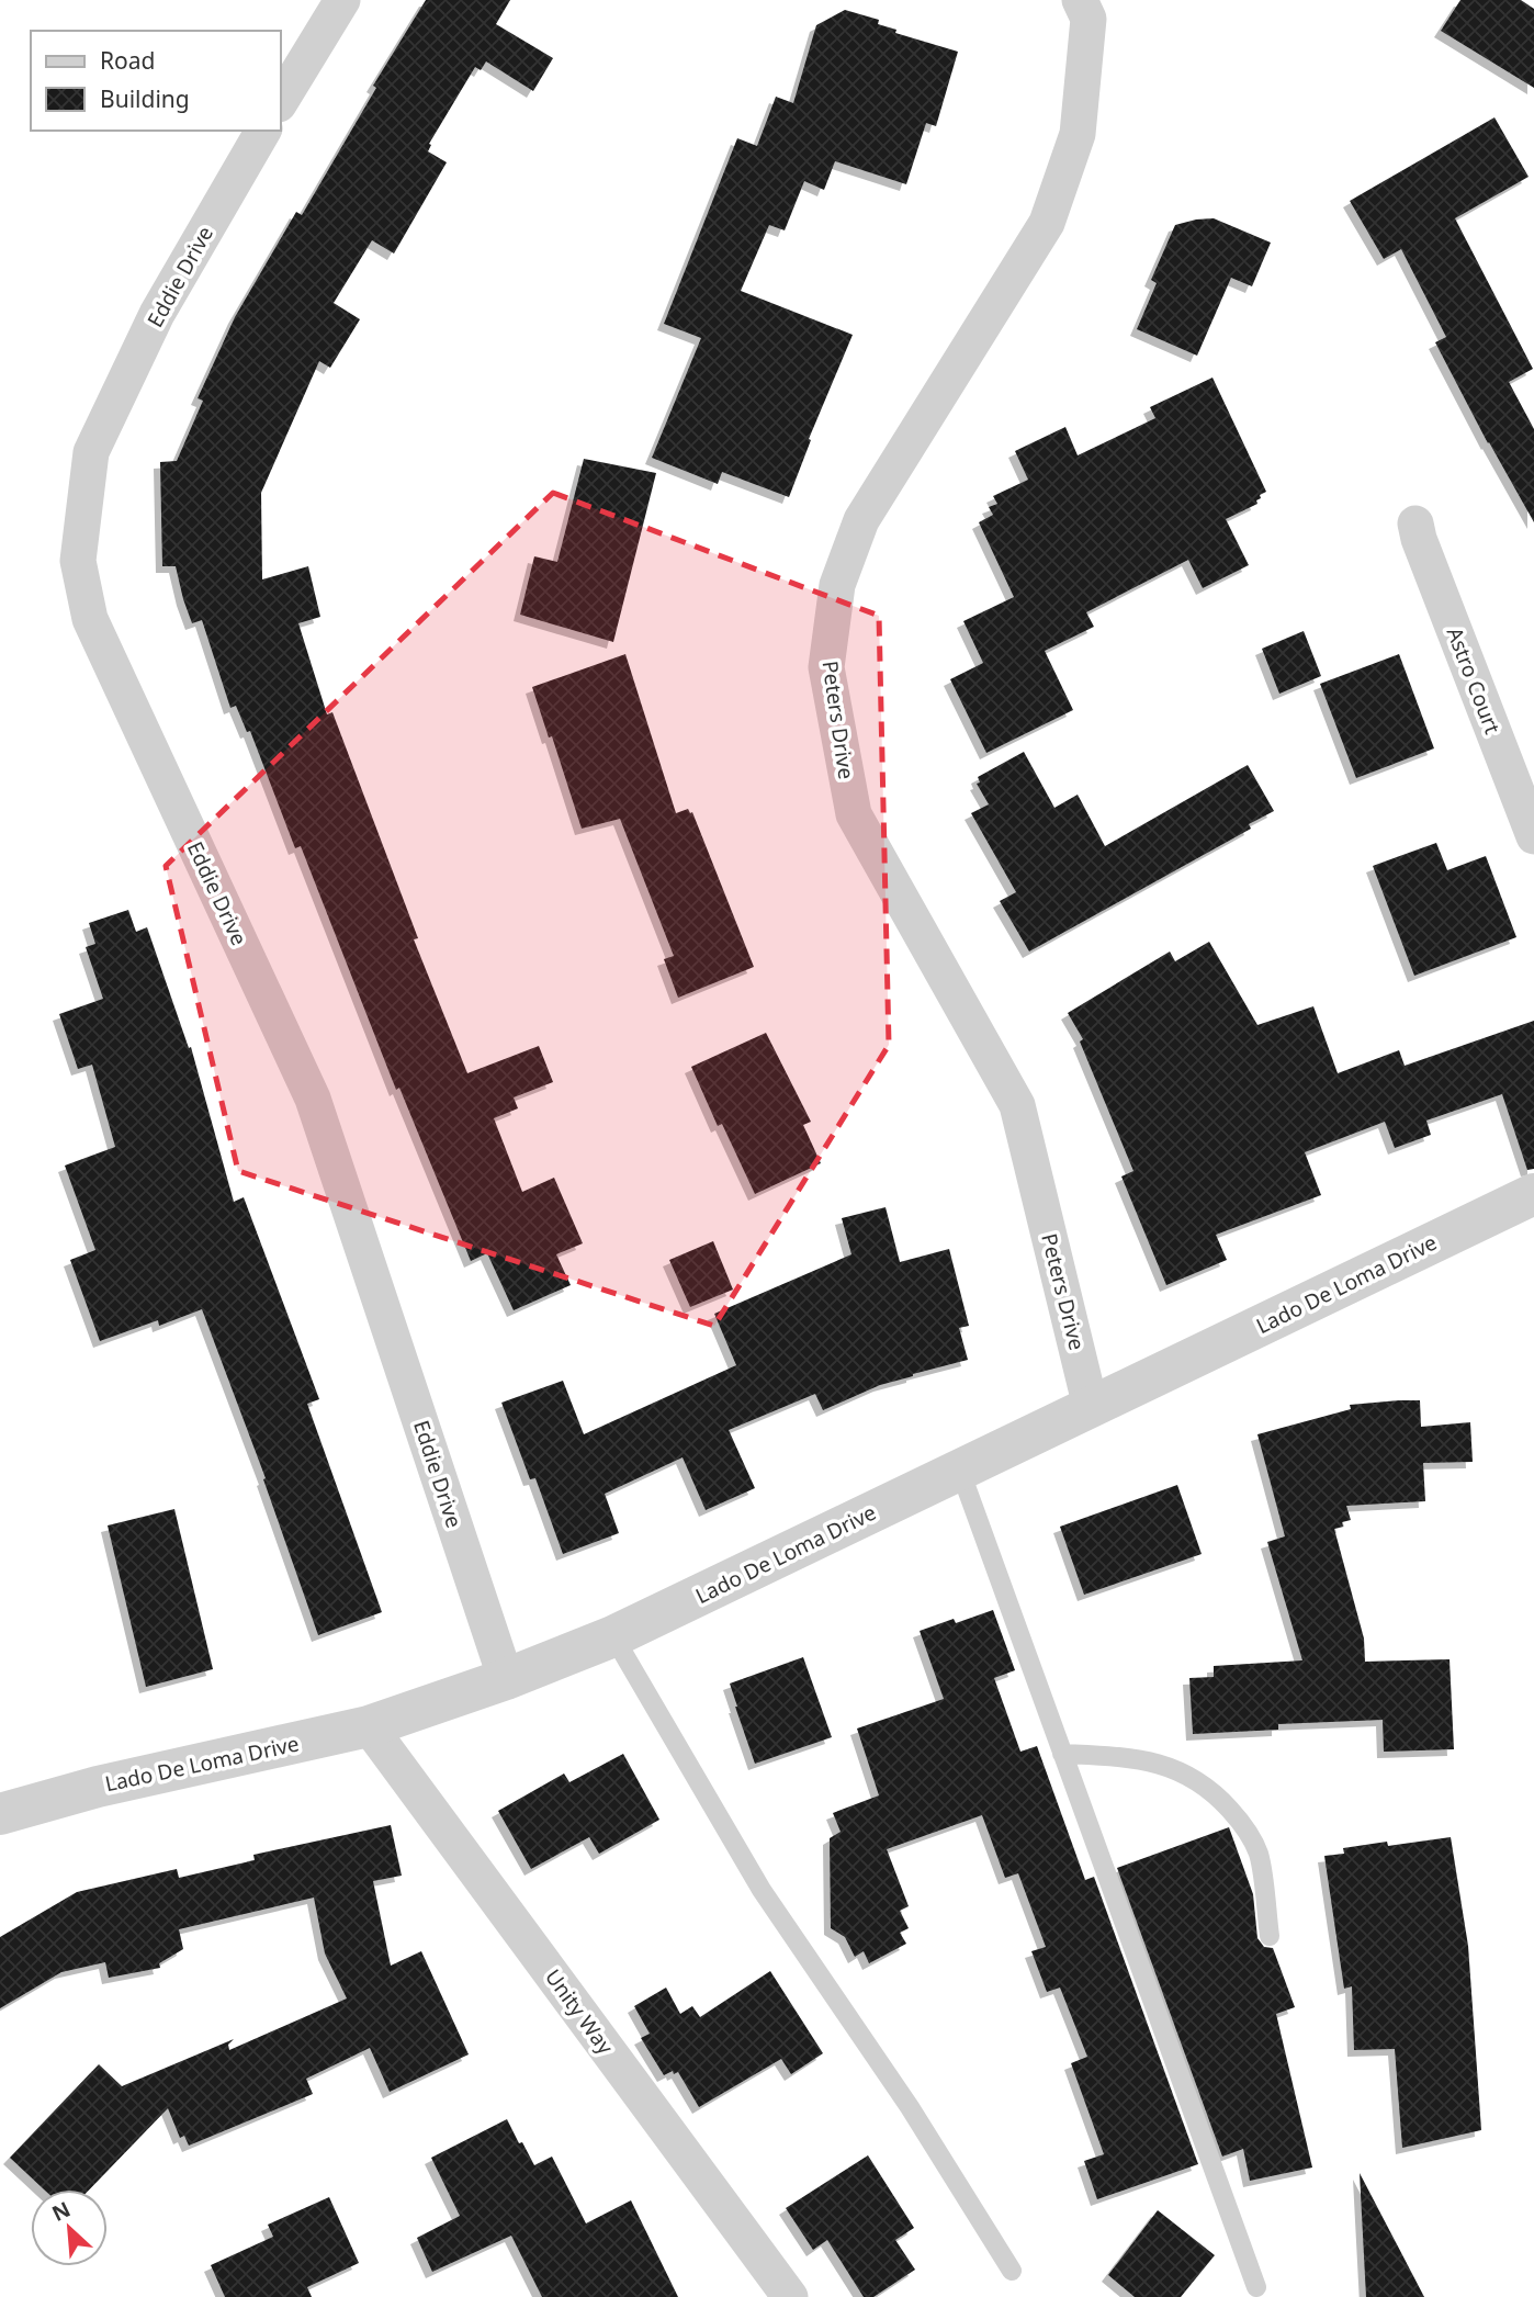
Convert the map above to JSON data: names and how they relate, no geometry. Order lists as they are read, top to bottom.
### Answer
{
  "streets": {
    "street": [
      "Eddie Drive",
      "Astro Court",
      "Peters Drive",
      "Lado De Loma Drive",
      "Unity Way"
    ]
  },
  "crossings": [
    ["Eddie Drive", "Lado De Loma Drive"],
    ["Peters Drive", "Lado De Loma Drive"],
    ["Lado De Loma Drive", "Unity Way"]
  ],
  "legend": ["Road", "Building"],
  "north": "top left"
}
